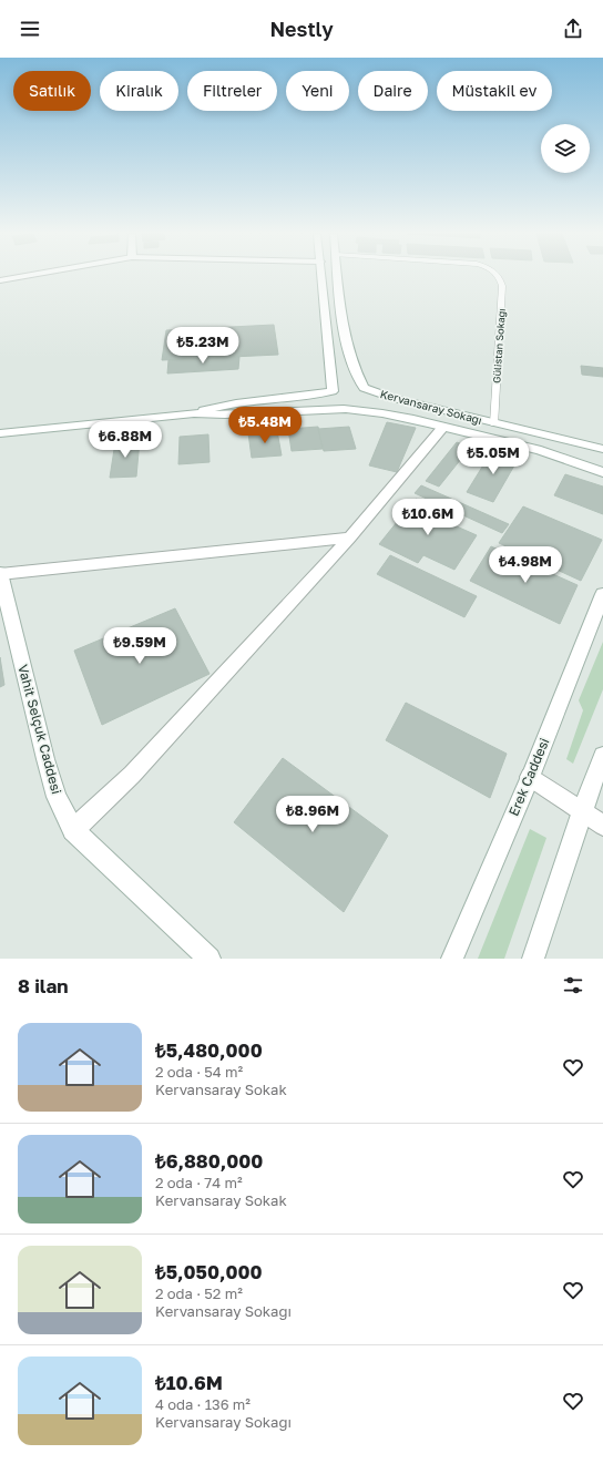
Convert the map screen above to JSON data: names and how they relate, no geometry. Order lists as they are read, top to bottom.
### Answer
{
  "streets": {
    "street": ["Kervansaray Sokağı", "Vahit Selçuk Caddesi", "Erek Caddesi"],
    "lane": ["Gülistan Sokağı"]
  },
  "crossings": [
    ["Gülistan Sokağı", "Kervansaray Sokağı"]
  ],
  "page": {
    "header": "Nestly",
    "chip": [
      "Satılık",
      "Kiralık",
      "Filtreler",
      "Yeni",
      "Daire",
      "Müstakil ev"
    ],
    "price": [
      "₺5.23M",
      "₺5.48M",
      "₺6.88M",
      "₺5.05M",
      "₺10.6M",
      "₺4.98M",
      "₺9.59M",
      "₺8.96M"
    ],
    "heading": "8 ilan",
    "list": [
      {
        "name": "₺5,480,000",
        "note": "2 oda · 54 m² · Kervansaray Sokak"
      },
      {
        "name": "₺6,880,000",
        "note": "2 oda · 74 m² · Kervansaray Sokak"
      },
      {
        "name": "₺5,050,000",
        "note": "2 oda · 52 m² · Kervansaray Sokağı"
      },
      {
        "name": "₺10.6M",
        "note": "4 oda · 136 m² · Kervansaray Sokağı"
      }
    ]
  }
}
